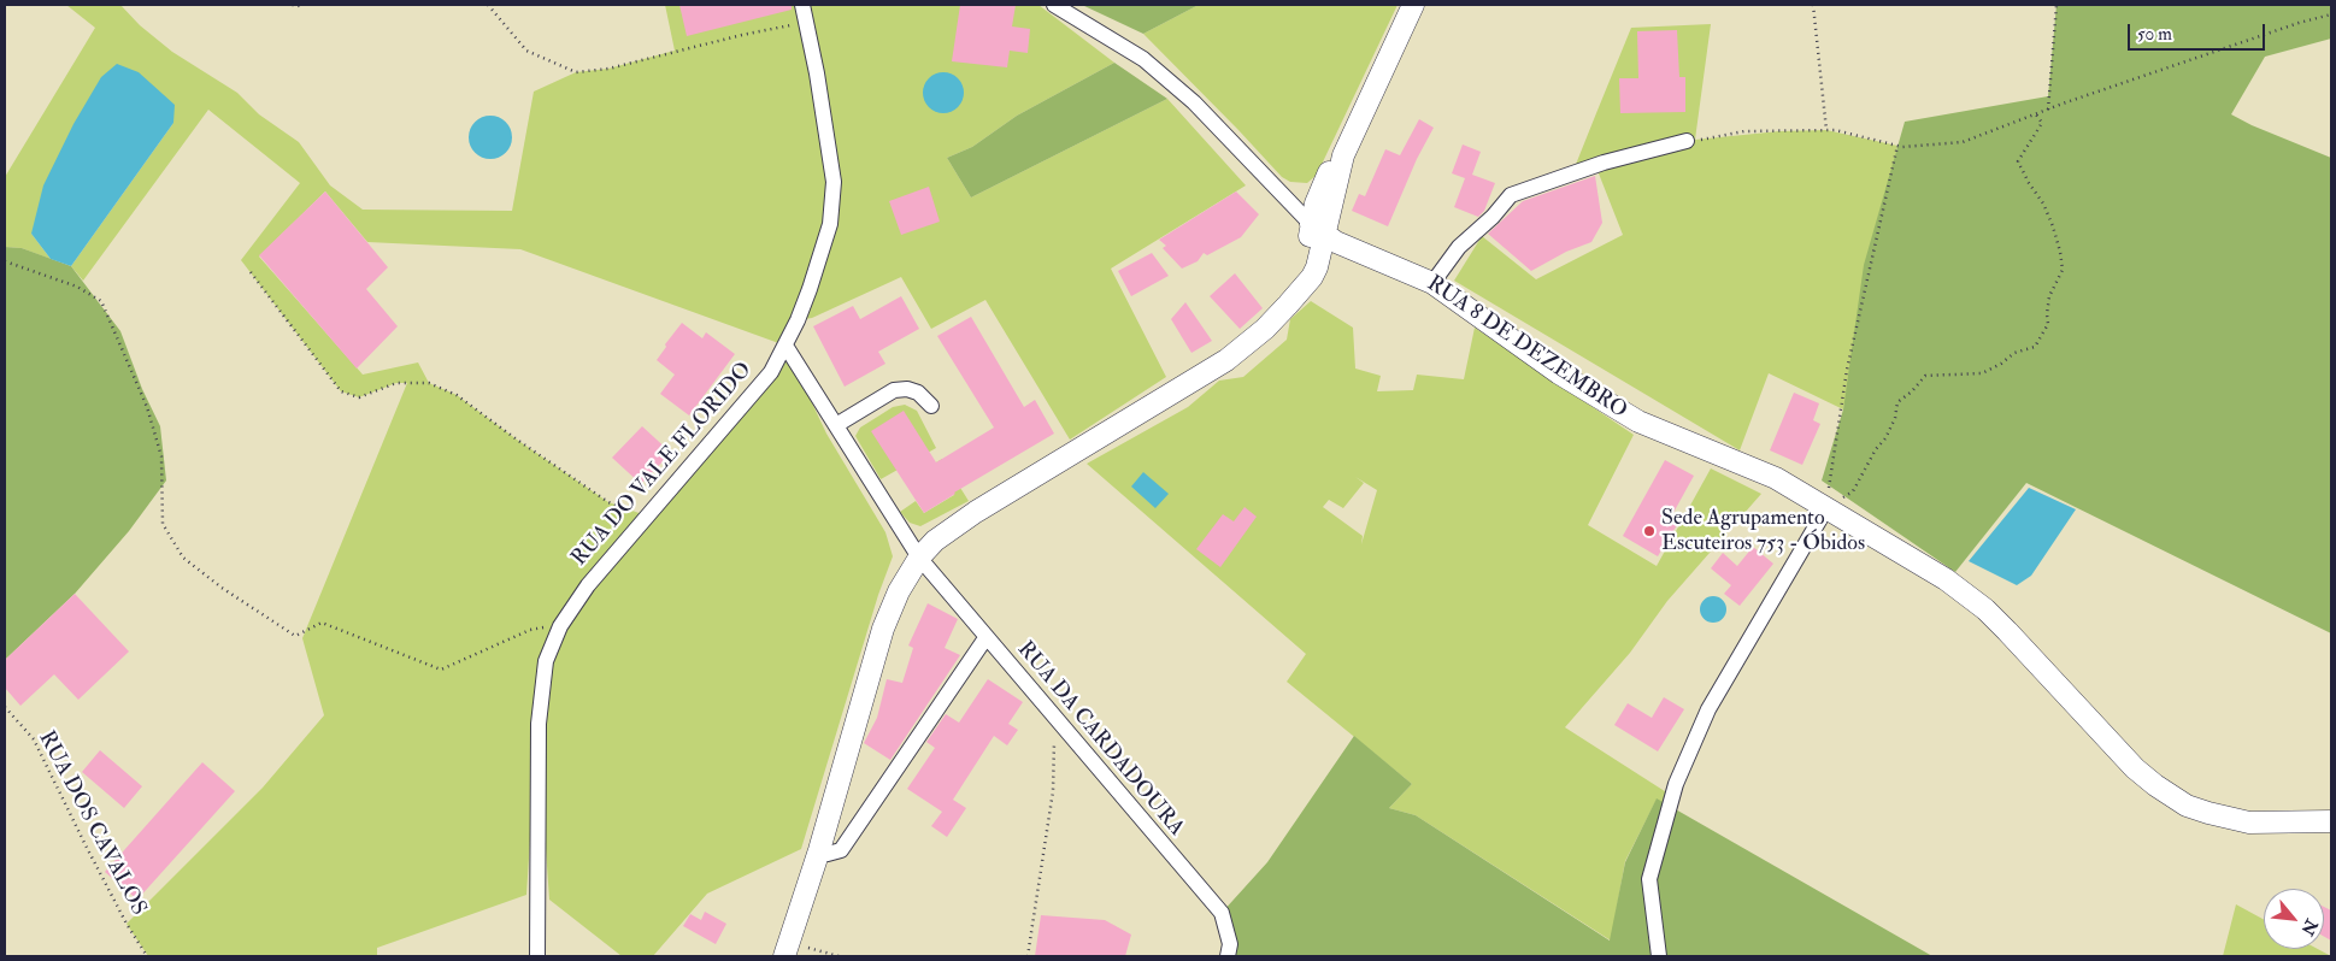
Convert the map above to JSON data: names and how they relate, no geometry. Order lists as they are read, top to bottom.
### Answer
{
  "streets": {
    "street": ["RUA 8 DE DEZEMBRO", "RUA DO VALE FLORIDO", "RUA DA CARDADOURA"],
    "path": ["RUA DOS CAVALOS"]
  },
  "crossings": [
    ["RUA DO VALE FLORIDO", "RUA DA CARDADOURA"]
  ],
  "places": ["Sede Agrupamento Escuteiros 753 - Óbidos"],
  "scale_bar": "50 m",
  "north": "bottom right"
}
